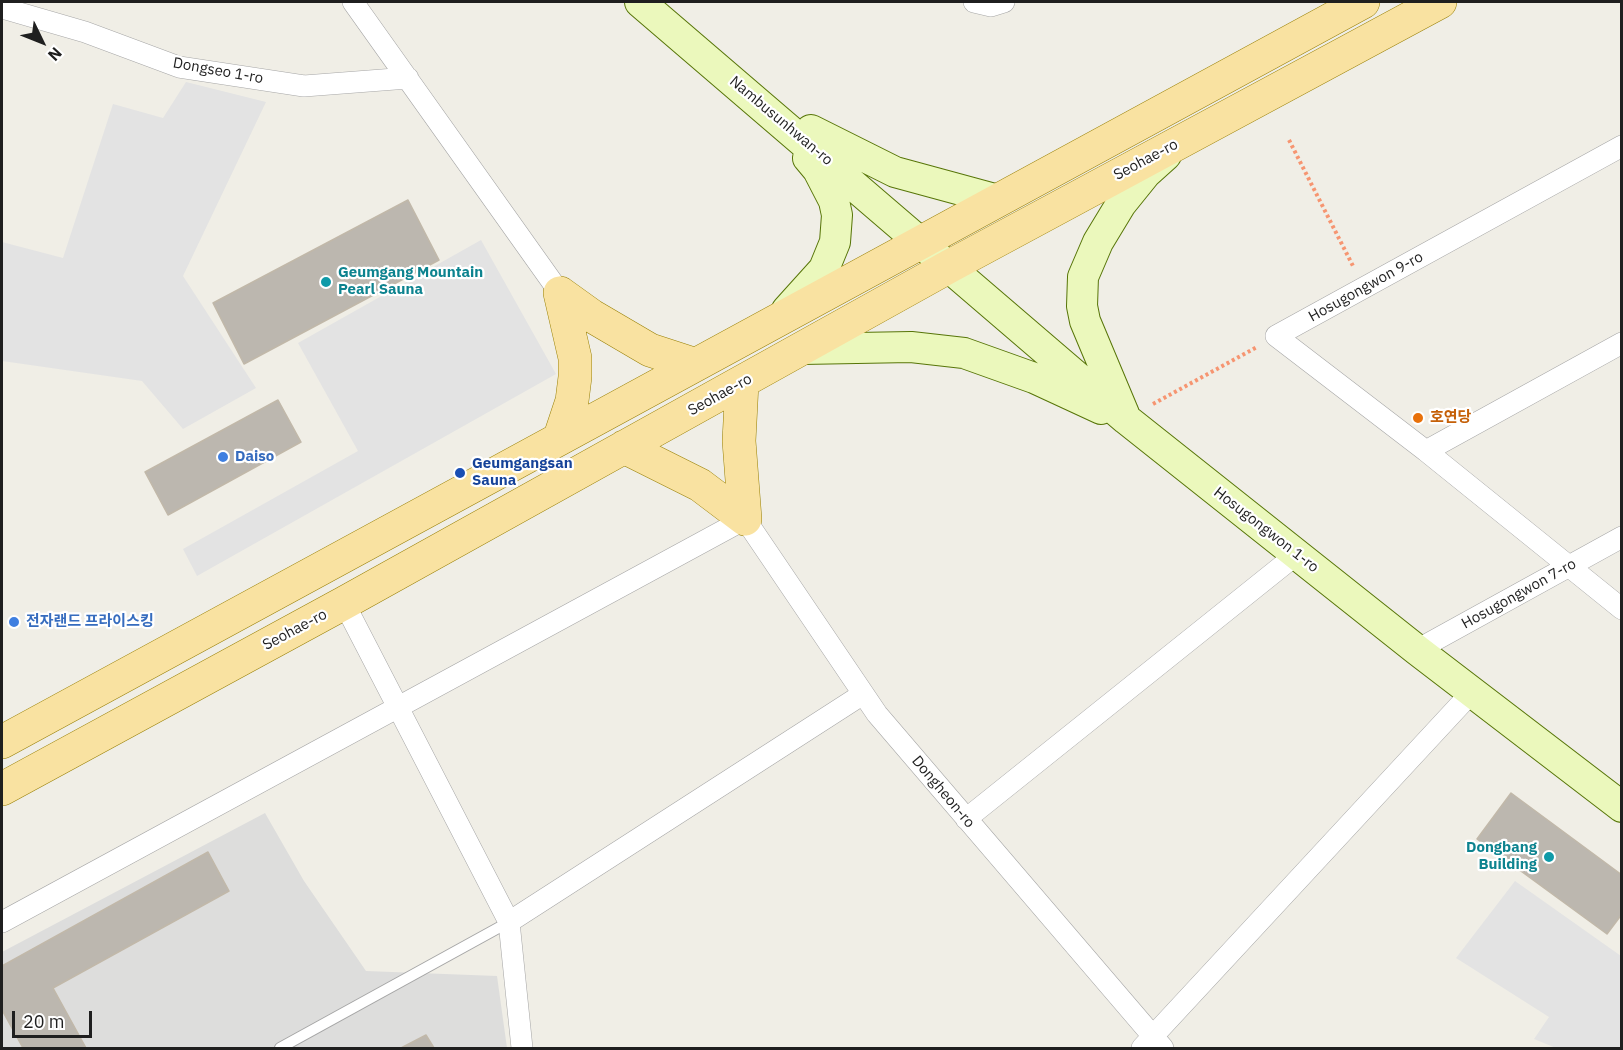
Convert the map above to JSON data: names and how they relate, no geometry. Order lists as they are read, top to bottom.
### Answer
{
  "streets": {
    "main road": ["Nambusunhwan-ro", "Seohae-ro", "Hosugongwon 1-ro"],
    "street": [
      "Dongseo 1-ro",
      "Hosugongwon 9-ro",
      "Hosugongwon 7-ro",
      "Dongheon-ro"
    ]
  },
  "crossings": [
    ["Nambusunhwan-ro", "Hosugongwon 1-ro"],
    ["Seohae-ro", "Hosugongwon 1-ro"],
    ["Hosugongwon 1-ro", "Hosugongwon 7-ro"]
  ],
  "places": [
    "Geumgang Mountain Pearl Sauna",
    "호연당",
    "Daiso",
    "Geumgangsan Sauna",
    "전자랜드 프라이스킹",
    "Dongbang Building"
  ],
  "scale_bar": "20 m",
  "north": "bottom right"
}
